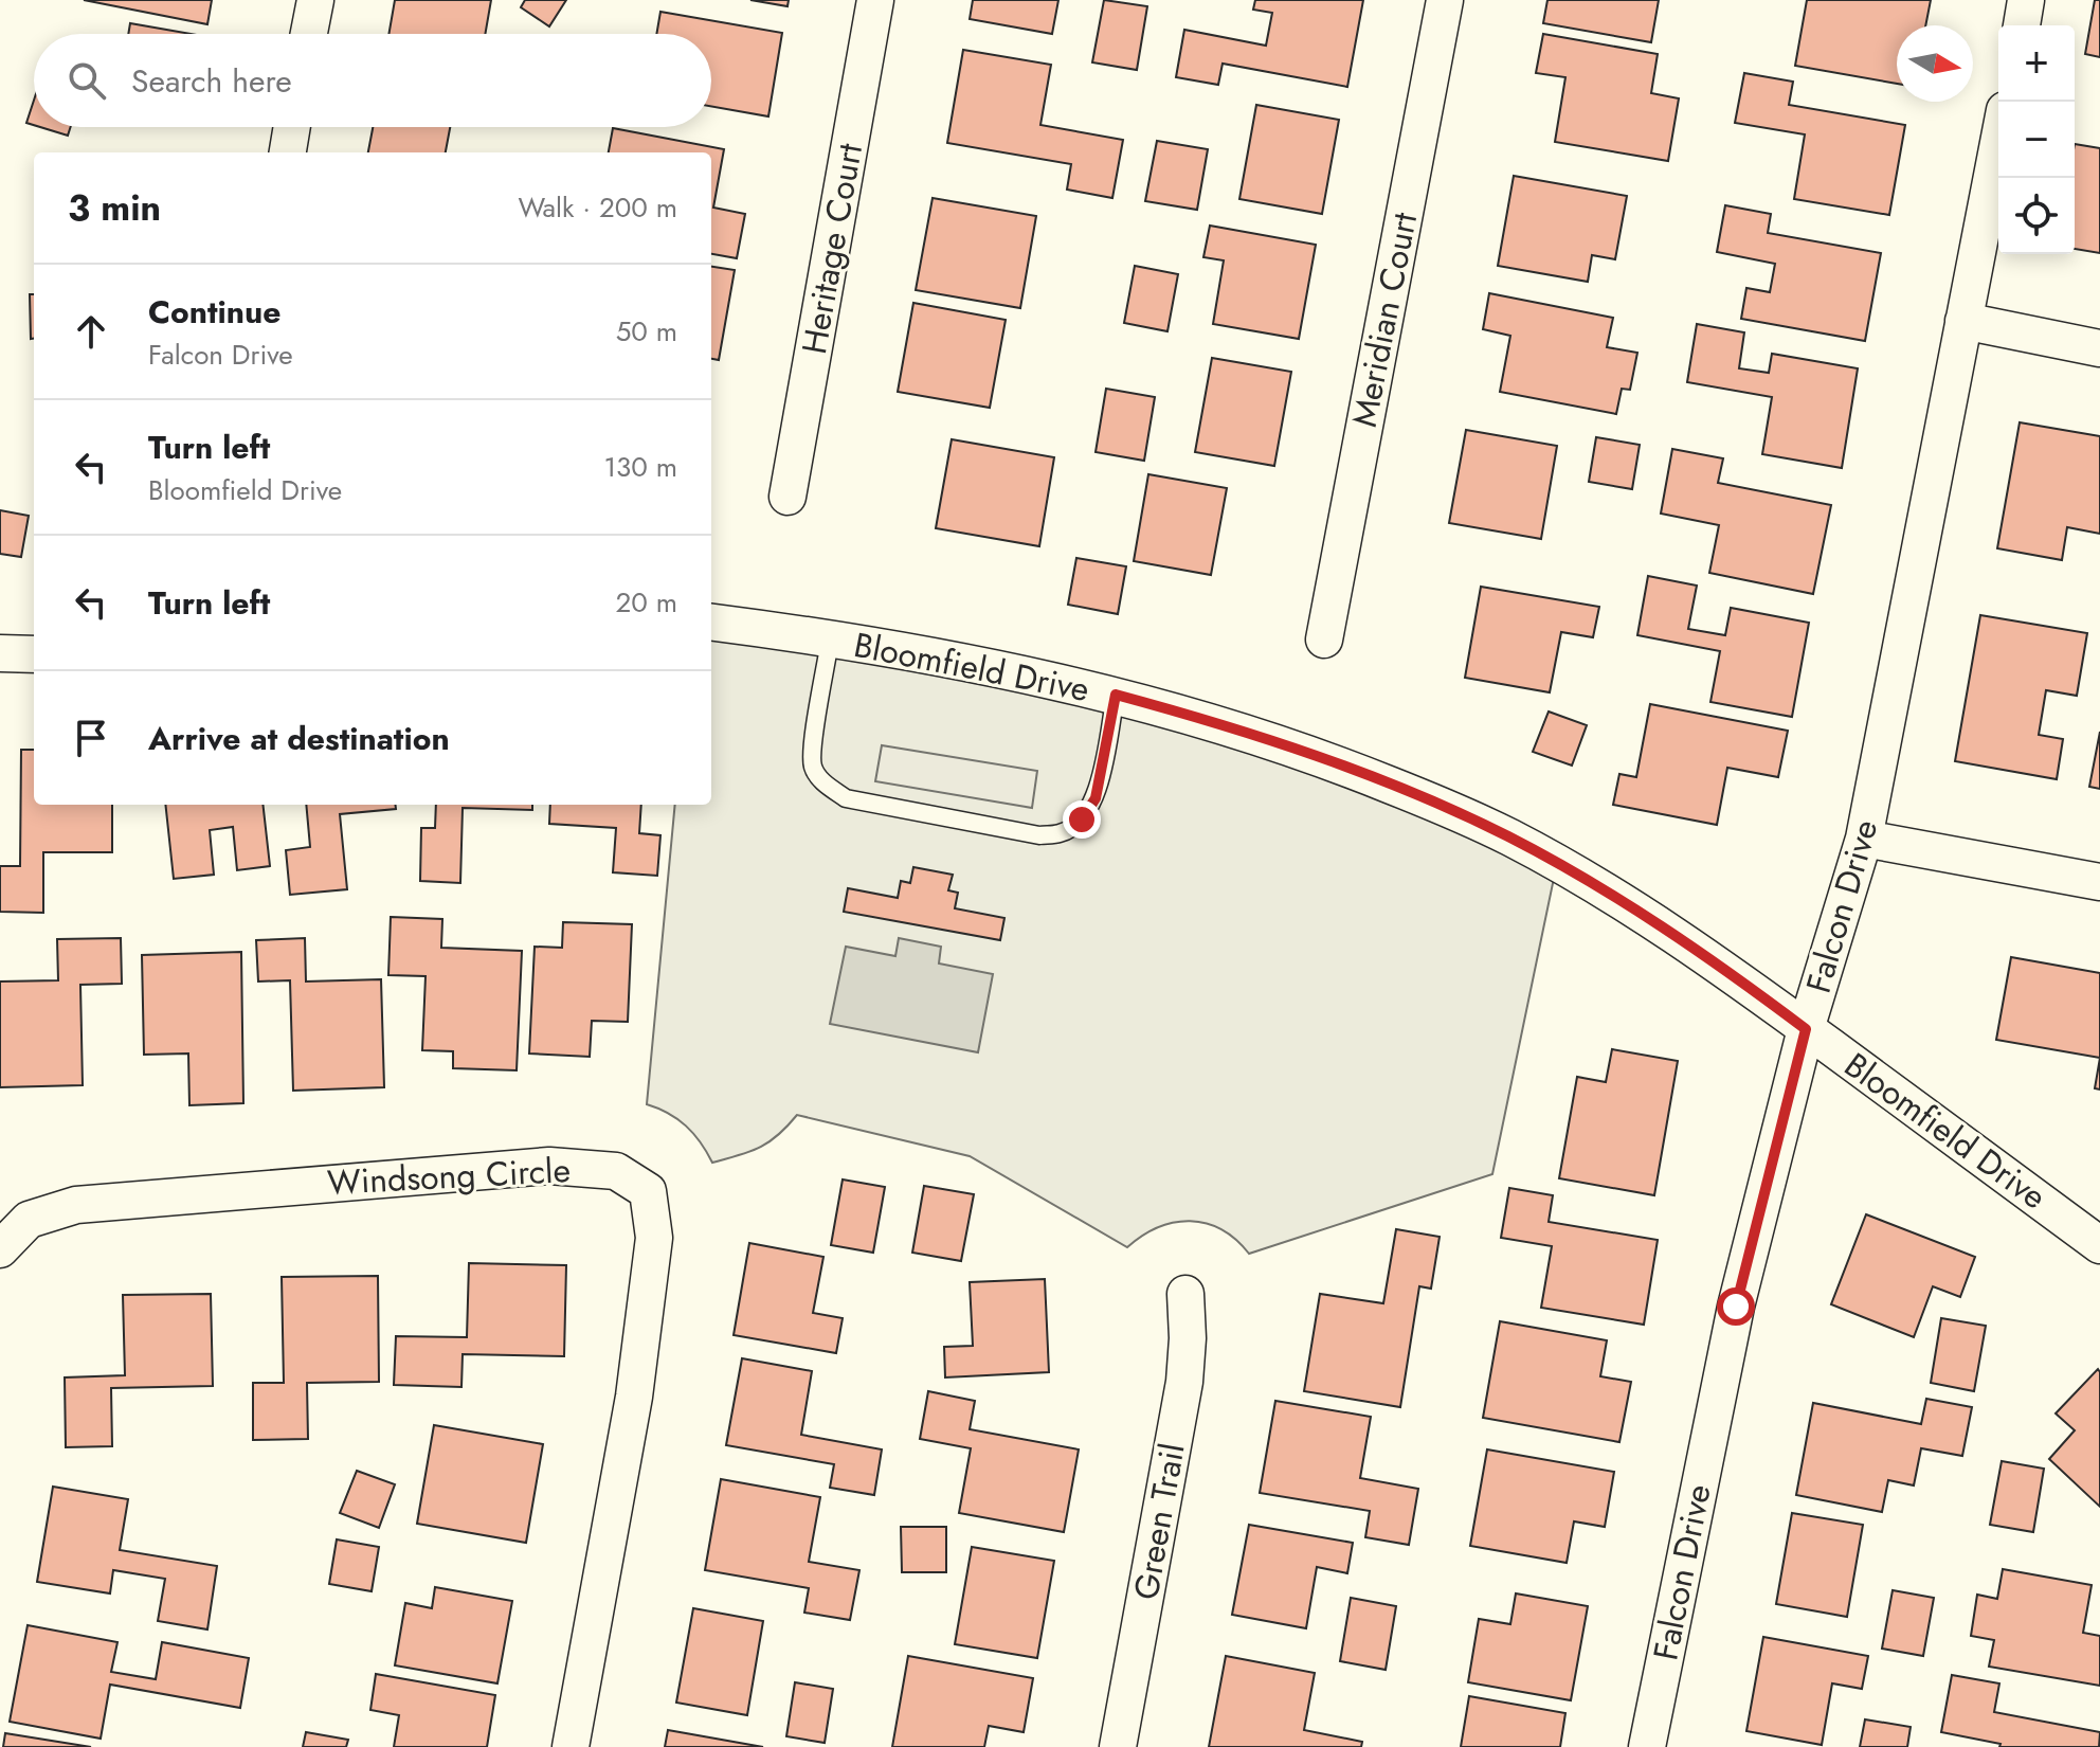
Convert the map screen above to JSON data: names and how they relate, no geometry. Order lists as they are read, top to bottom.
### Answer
{
  "streets": {
    "street": [
      "Heritage Court",
      "Meridian Court",
      "Bloomfield Drive",
      "Falcon Drive",
      "Windsong Circle",
      "Green Trail"
    ]
  },
  "crossings": [
    ["Bloomfield Drive", "Falcon Drive"]
  ],
  "north": "right",
  "page": {
    "map_buttons": ["+", "−"],
    "search": "Search here",
    "heading": ["3 min", "Walk · 200 m"],
    "list": [
      ["Continue", "Falcon Drive", "50 m"],
      ["Turn left", "Bloomfield Drive", "130 m"],
      ["Turn left", "20 m"],
      "Arrive at destination"
    ]
  }
}
